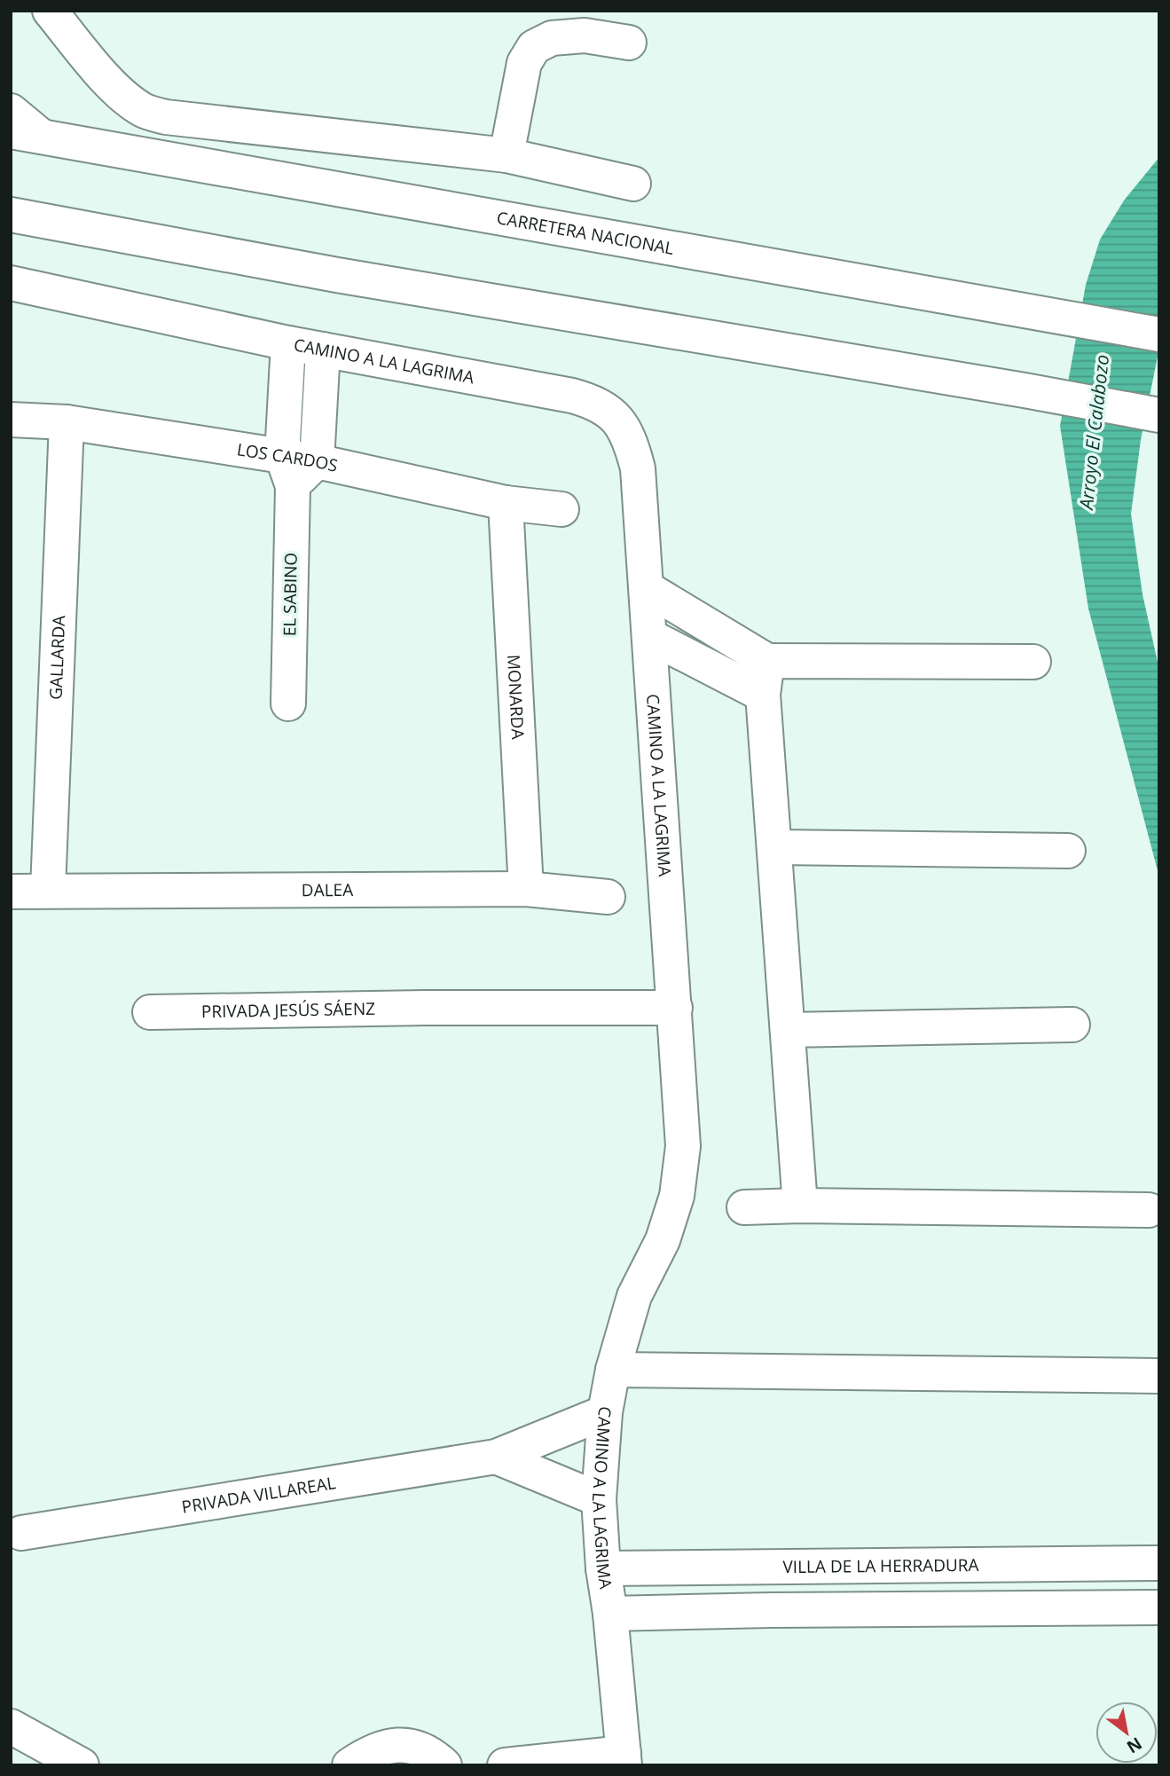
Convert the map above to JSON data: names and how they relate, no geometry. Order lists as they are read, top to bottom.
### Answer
{
  "streets": {
    "main road": [
      "CARRETERA NACIONAL",
      "CAMINO A LA LAGRIMA",
      "LOS CARDOS",
      "EL SABINO",
      "GALLARDA",
      "MONARDA",
      "DALEA",
      "PRIVADA JESÚS SÁENZ",
      "PRIVADA VILLAREAL",
      "VILLA DE LA HERRADURA"
    ]
  },
  "crossings": [
    ["CAMINO A LA LAGRIMA", "EL SABINO"],
    ["CAMINO A LA LAGRIMA", "PRIVADA JESÚS SÁENZ"],
    ["CAMINO A LA LAGRIMA", "PRIVADA VILLAREAL"],
    ["CAMINO A LA LAGRIMA", "VILLA DE LA HERRADURA"],
    ["LOS CARDOS", "EL SABINO"],
    ["LOS CARDOS", "GALLARDA"],
    ["LOS CARDOS", "MONARDA"],
    ["GALLARDA", "DALEA"],
    ["MONARDA", "DALEA"]
  ],
  "water": ["Arroyo El Calabozo"],
  "north": "bottom right"
}
